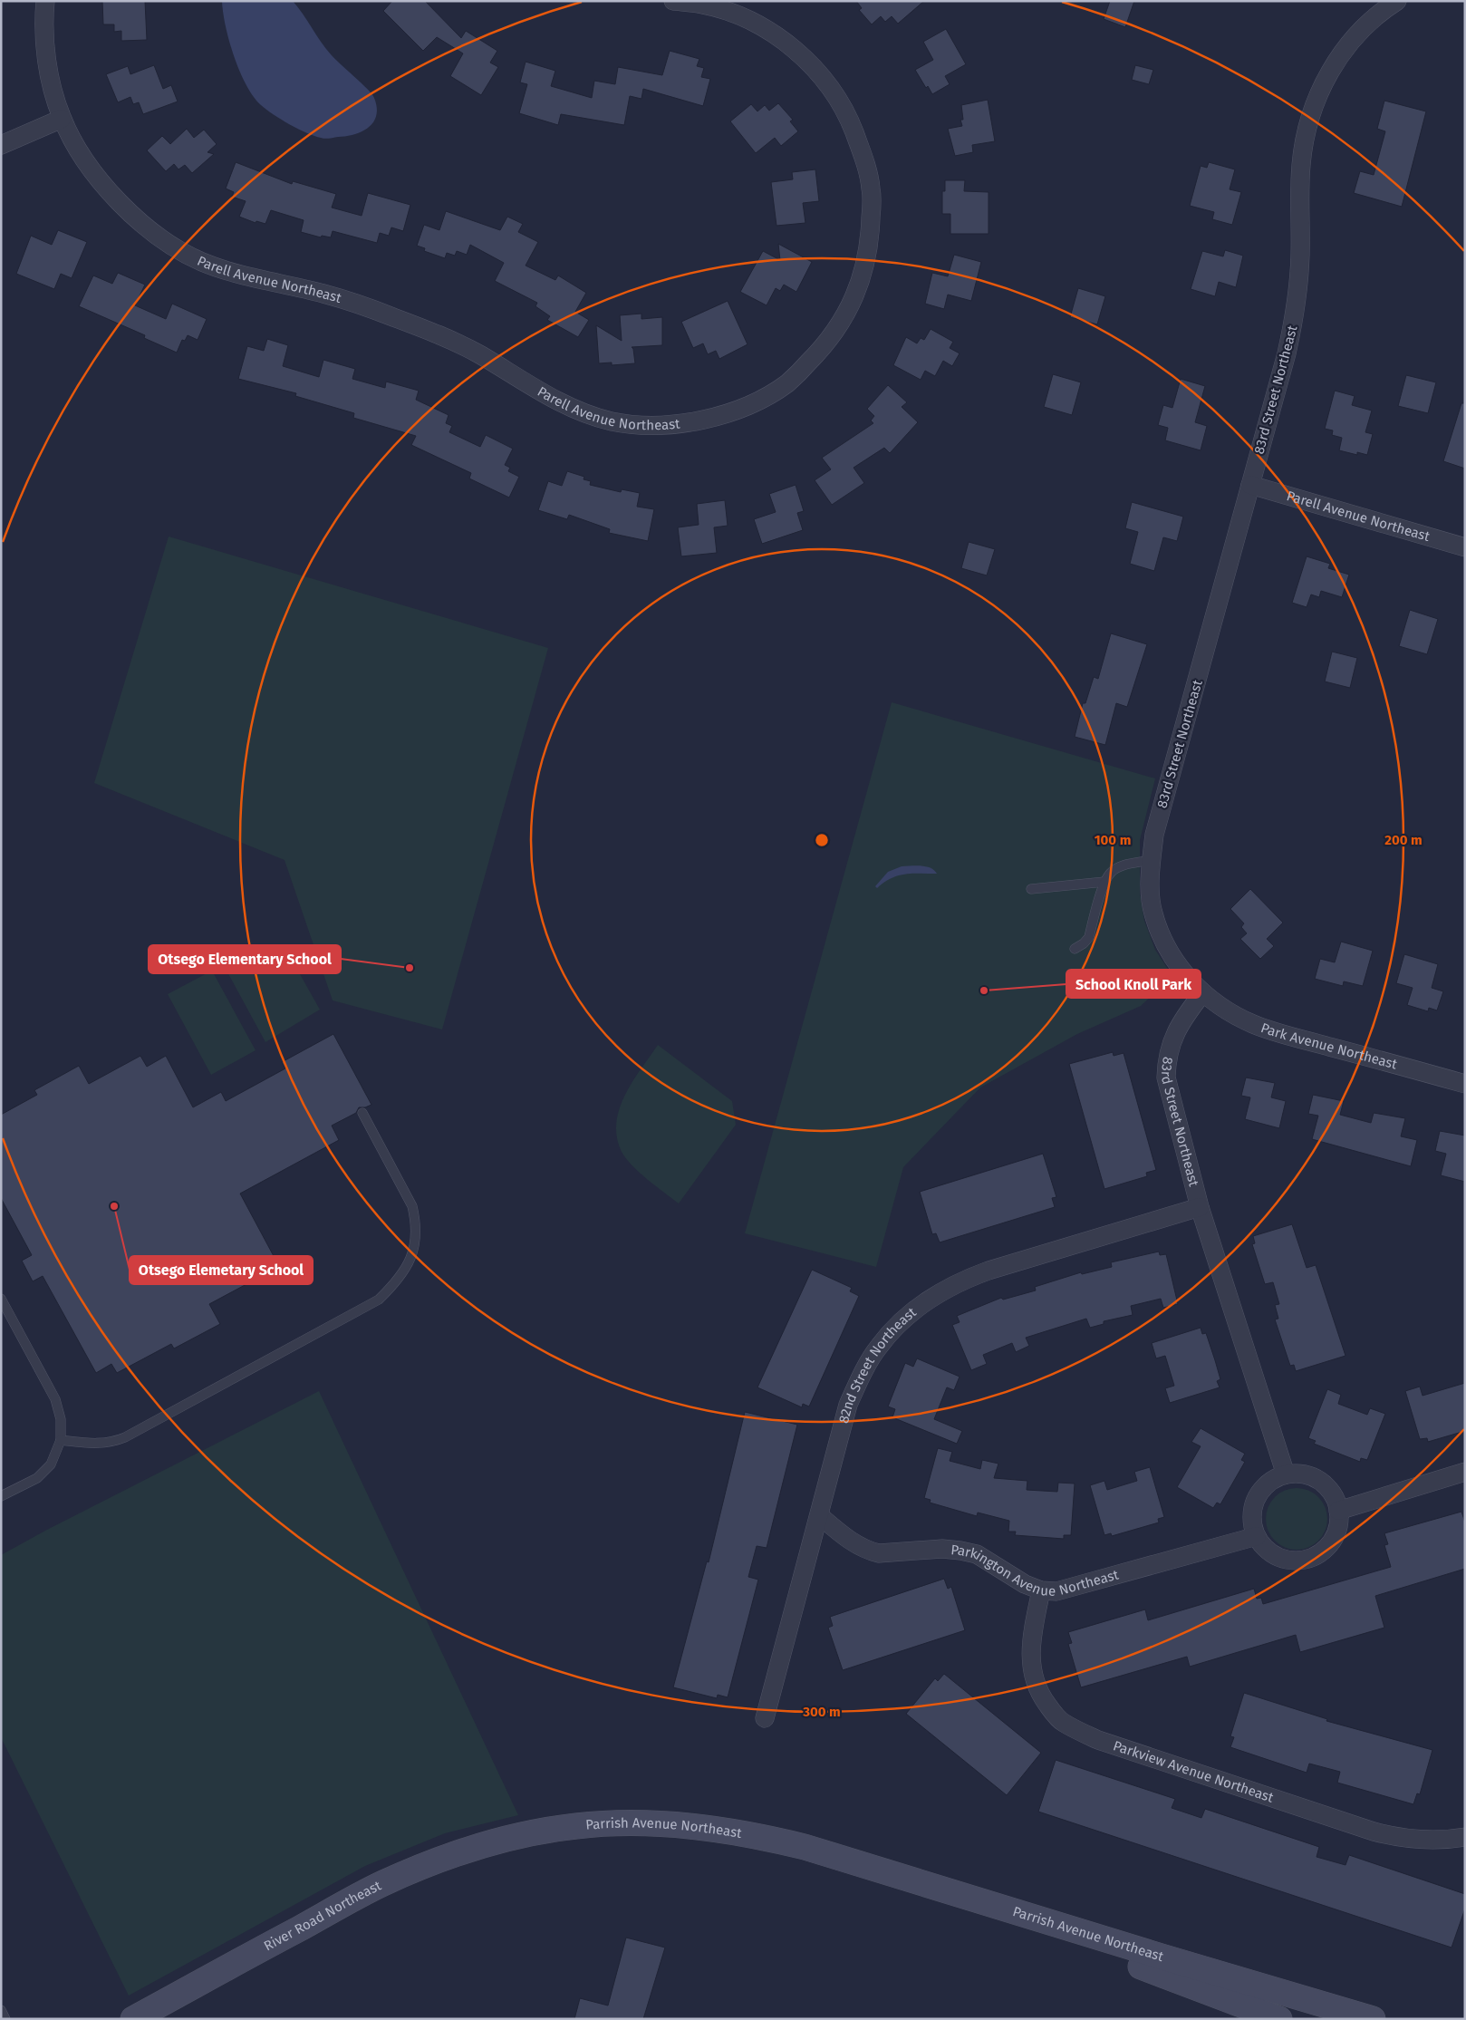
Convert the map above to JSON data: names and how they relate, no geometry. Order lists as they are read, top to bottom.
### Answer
{
  "streets": {
    "main road": ["Parrish Avenue Northeast", "River Road Northeast"],
    "street": [
      "Parell Avenue Northeast",
      "83rd Street Northeast",
      "Park Avenue Northeast",
      "82nd Street Northeast",
      "Parkington Avenue Northeast",
      "Parkview Avenue Northeast"
    ]
  },
  "crossings": [
    ["Parell Avenue Northeast", "83rd Street Northeast"],
    ["83rd Street Northeast", "Park Avenue Northeast"],
    ["83rd Street Northeast", "82nd Street Northeast"],
    ["83rd Street Northeast", "Parkington Avenue Northeast"],
    ["82nd Street Northeast", "Parkington Avenue Northeast"],
    ["Parkington Avenue Northeast", "Parkview Avenue Northeast"],
    ["Parrish Avenue Northeast", "River Road Northeast"]
  ],
  "places": ["Otsego Elementary School", "School Knoll Park", "Otsego Elemetary School"],
  "rings": ["100 m", "200 m", "300 m"]
}
